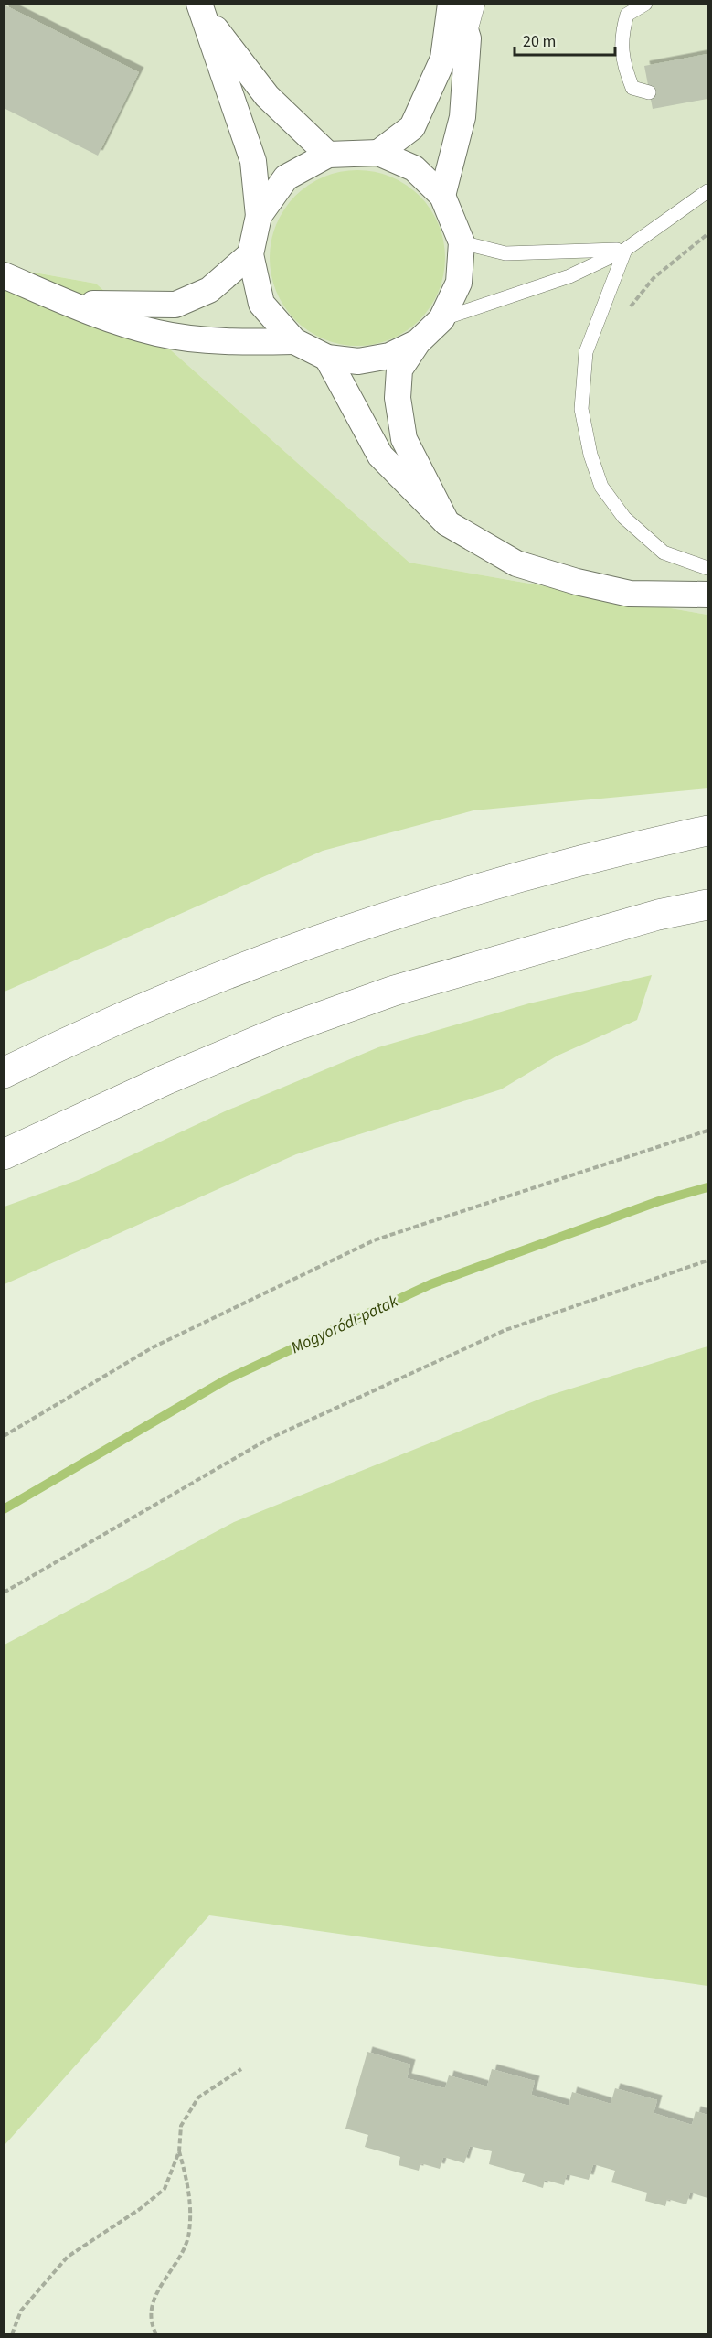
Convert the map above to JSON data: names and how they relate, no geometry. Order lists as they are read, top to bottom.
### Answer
{
  "water": ["Mogyoródi-patak"],
  "scale_bar": "20 m"
}
